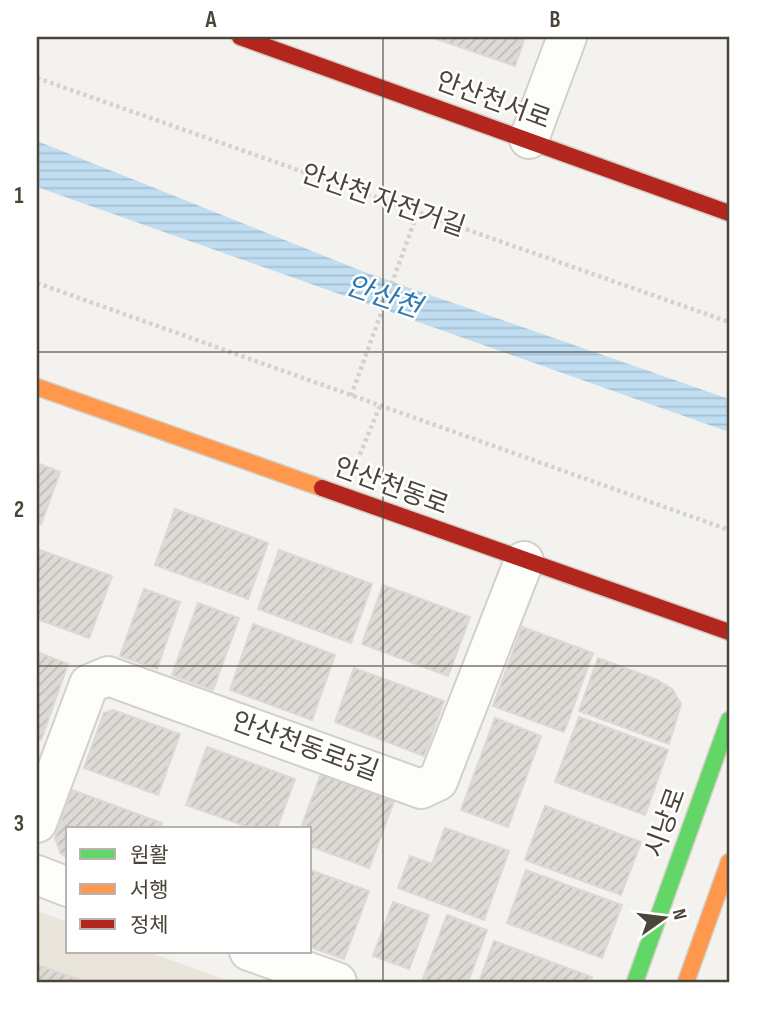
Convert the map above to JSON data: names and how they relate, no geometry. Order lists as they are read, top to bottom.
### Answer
{
  "streets": {
    "street": [
      "안산천서로",
      "안산천동로",
      "안산천동로5길",
      "시낭로"
    ],
    "path": ["안산천 자전거길"]
  },
  "crossings": [
    ["안산천동로", "안산천동로5길"]
  ],
  "water": ["안산천"],
  "legend": ["원활", "서행", "정체"],
  "north": "right",
  "grid": {
    "columns": ["A", "B"],
    "rows": ["1", "2", "3"]
  }
}
